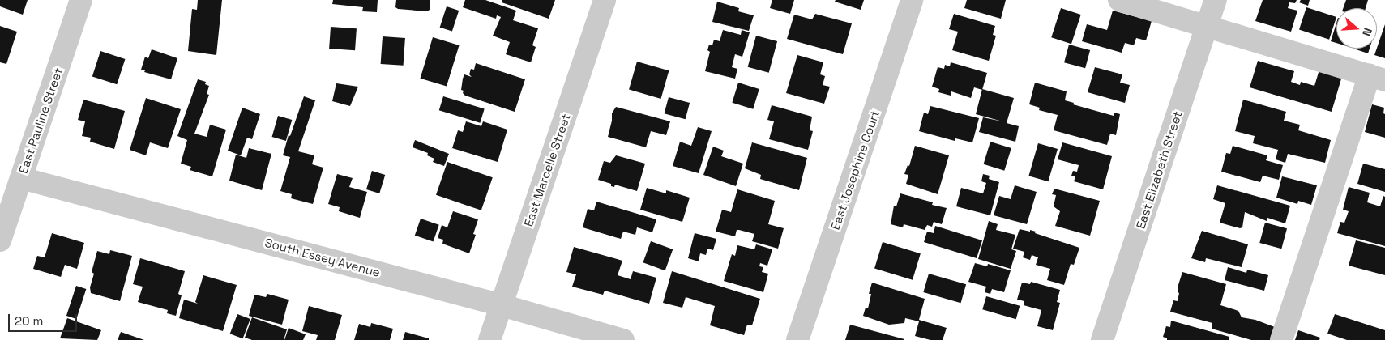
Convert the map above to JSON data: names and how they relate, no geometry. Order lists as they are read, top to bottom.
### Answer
{
  "streets": {
    "street": [
      "East Pauline Street",
      "East Marcelle Street",
      "East Josephine Court",
      "East Elizabeth Street",
      "South Essey Avenue"
    ]
  },
  "crossings": [
    ["East Pauline Street", "South Essey Avenue"],
    ["East Marcelle Street", "South Essey Avenue"]
  ],
  "scale_bar": "20 m",
  "north": "right"
}
